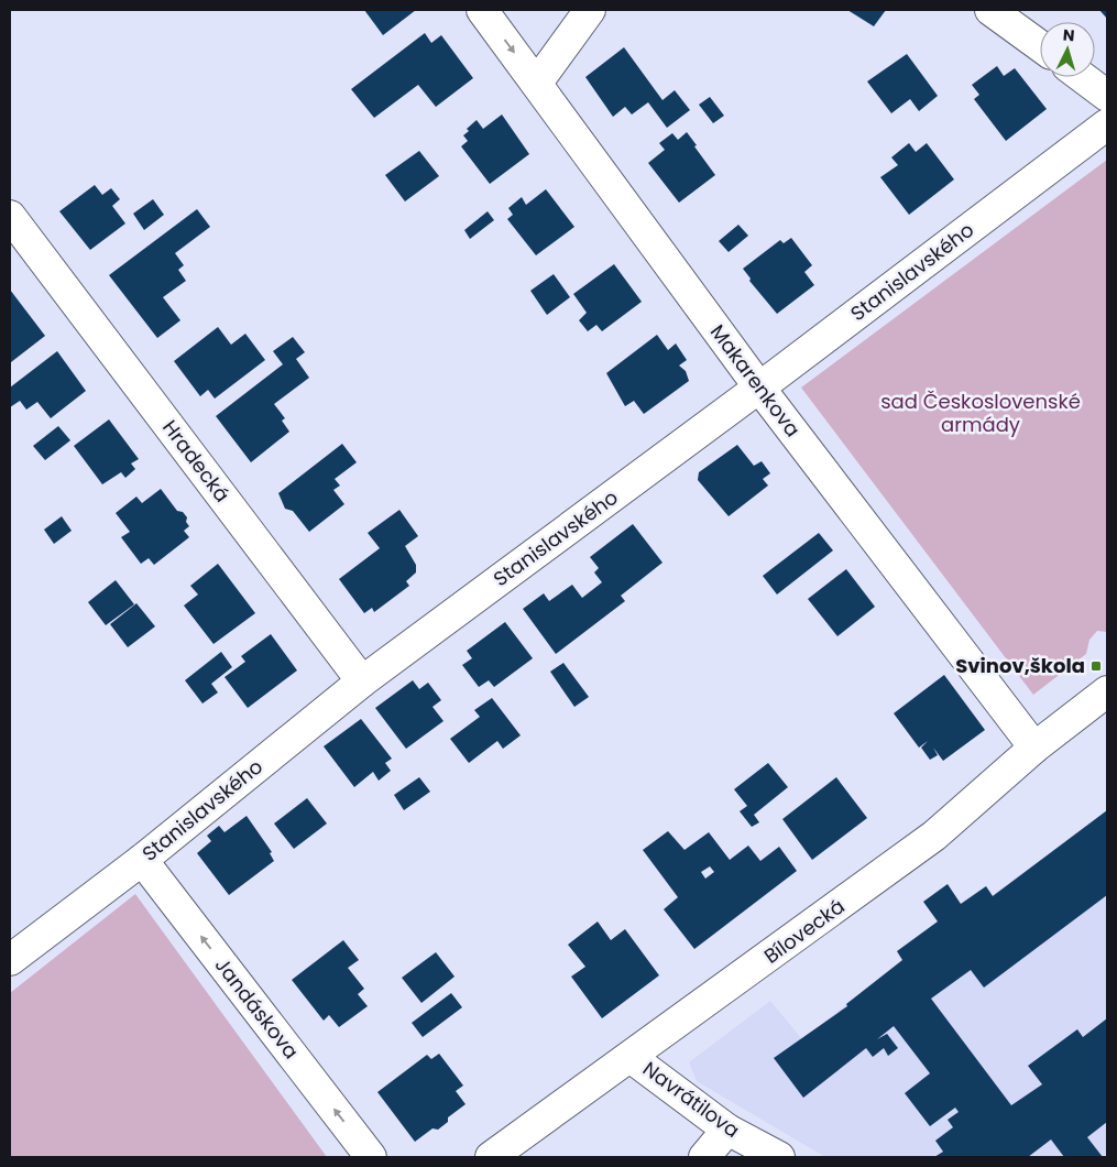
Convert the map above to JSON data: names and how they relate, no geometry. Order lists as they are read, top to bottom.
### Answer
{
  "streets": {
    "street": [
      "Stanislavského",
      "Makarenkova",
      "Hradecká",
      "Bílovecká",
      "Jandáskova",
      "Navrátilova"
    ]
  },
  "crossings": [
    ["Stanislavského", "Makarenkova"],
    ["Stanislavského", "Hradecká"],
    ["Stanislavského", "Jandáskova"],
    ["Makarenkova", "Bílovecká"],
    ["Bílovecká", "Navrátilova"]
  ],
  "one_way": ["Jandáskova"],
  "parks": ["sad Československé armády"],
  "places": {
    "transit": ["Svinov,škola"]
  },
  "north": "top"
}
